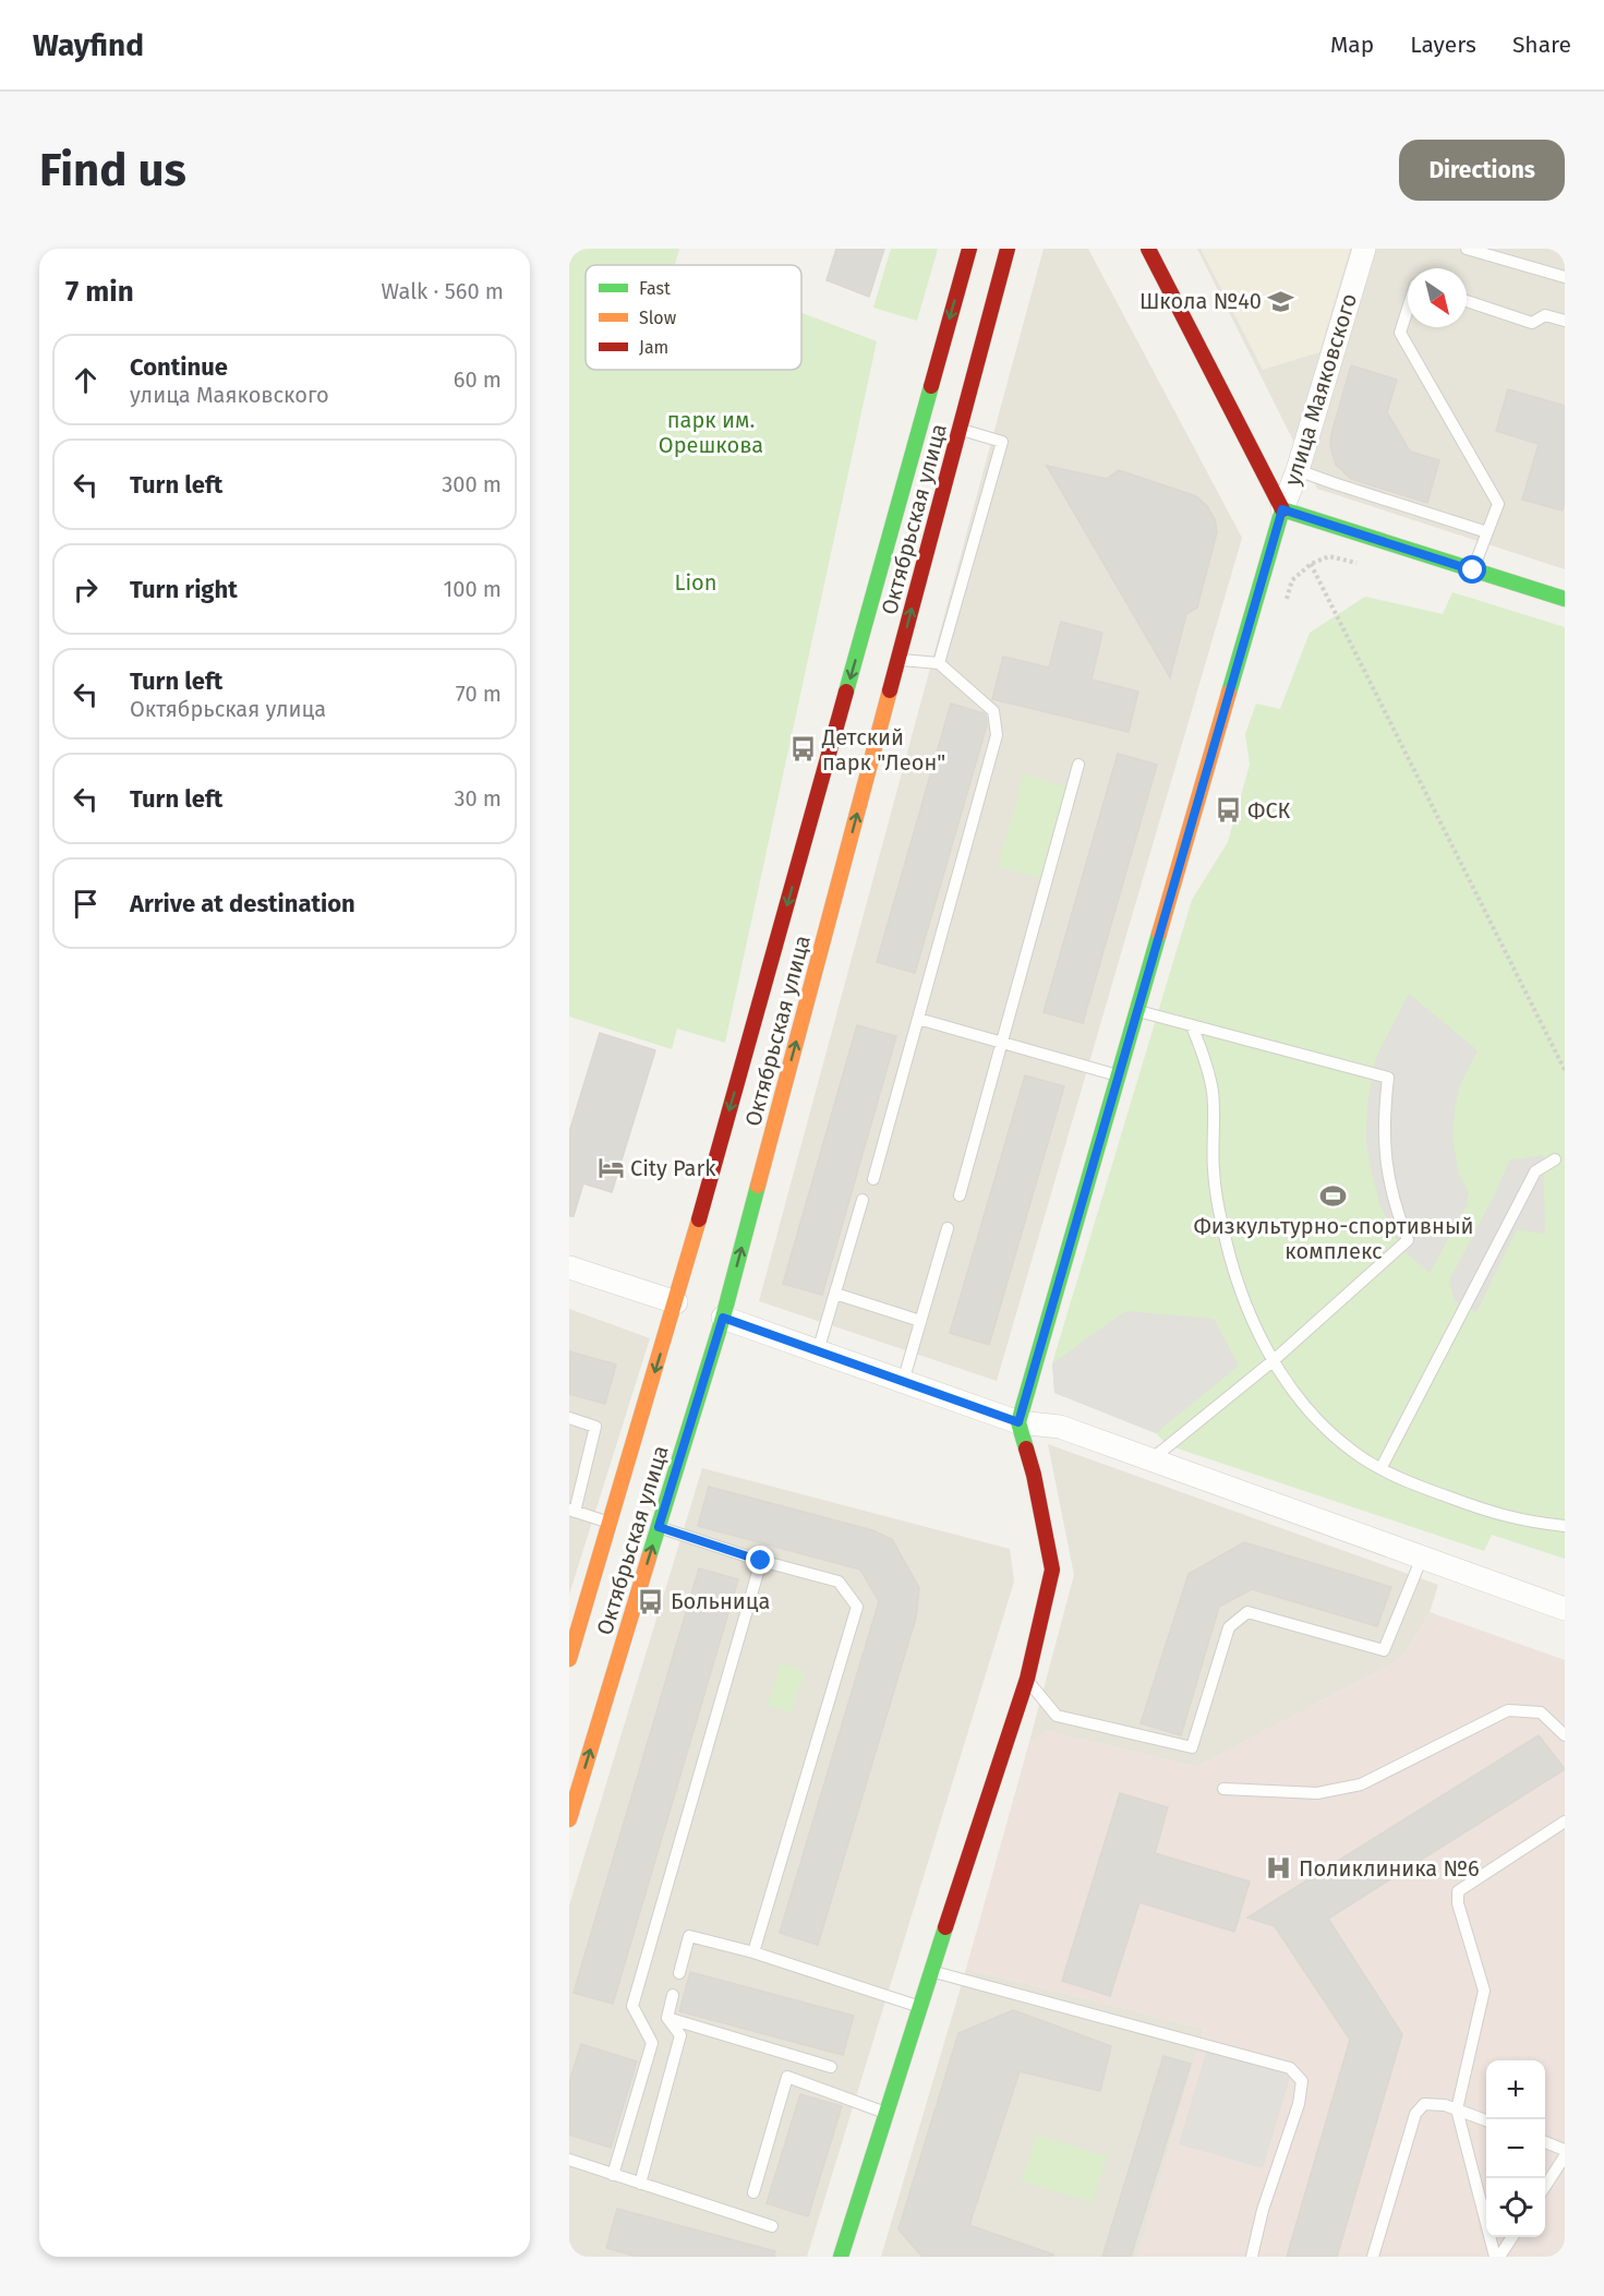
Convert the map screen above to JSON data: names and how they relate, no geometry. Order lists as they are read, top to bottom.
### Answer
{
  "streets": {
    "street": ["улица Маяковского", "Октябрьская улица"]
  },
  "parks": ["парк им. Орешкова", "Lion"],
  "places": {
    "school or university": ["Школа №40"],
    "bus stop": ["Детский парк \"Леон\"", "ФСК", "Больница"],
    "hotel": ["City Park"],
    "sports": ["Физкультурно-спортивный комплекс"],
    "hospital": ["Поликлиника №6"]
  },
  "legend": ["Fast", "Slow", "Jam"],
  "north": "bottom right",
  "page": {
    "header": "Wayfind",
    "nav": ["Map", "Layers", "Share"],
    "buttons": "Directions",
    "title": "Find us",
    "heading": ["7 min", "Walk · 560 m"],
    "list": [
      ["Continue", "улица Маяковского", "60 m"],
      ["Turn left", "300 m"],
      ["Turn right", "100 m"],
      ["Turn left", "Октябрьская улица", "70 m"],
      ["Turn left", "30 m"],
      "Arrive at destination"
    ],
    "map_buttons": ["+", "−"]
  }
}
